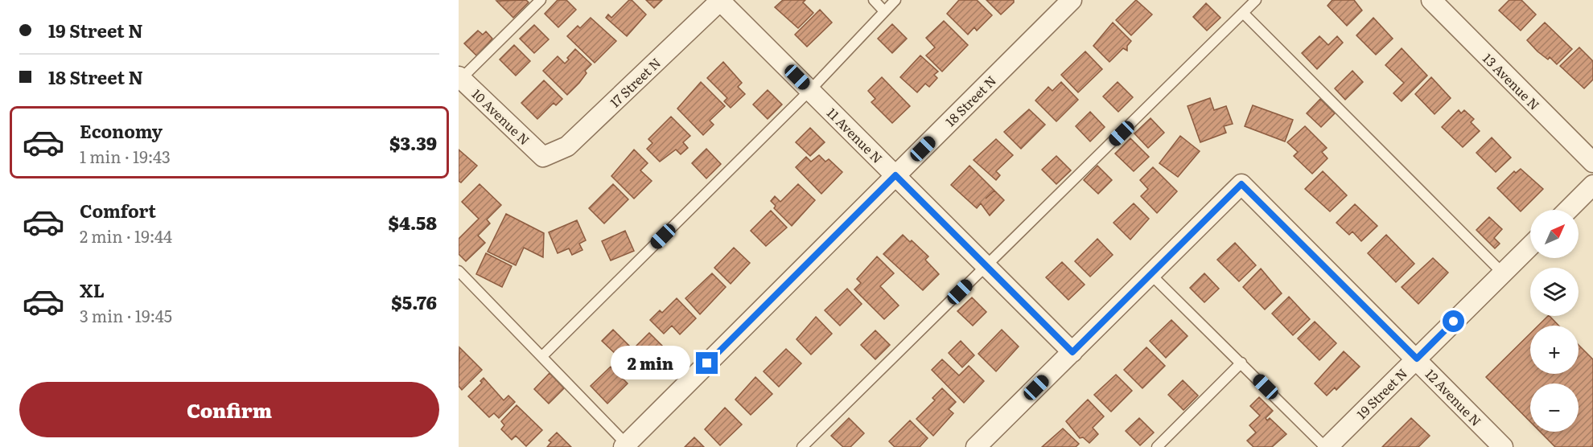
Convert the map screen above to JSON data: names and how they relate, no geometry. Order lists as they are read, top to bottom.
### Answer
{
  "streets": {
    "street": [
      "13 Avenue N",
      "17 Street N",
      "18 Street N",
      "10 Avenue N",
      "11 Avenue N",
      "19 Street N",
      "12 Avenue N"
    ]
  },
  "crossings": [
    ["17 Street N", "10 Avenue N"],
    ["17 Street N", "11 Avenue N"],
    ["18 Street N", "11 Avenue N"],
    ["19 Street N", "12 Avenue N"]
  ],
  "north": "top right",
  "page": {
    "banner": ["19 Street N", "18 Street N"],
    "list": [
      {
        "name": "Economy",
        "note": "1 min · 19:43",
        "value": "$3.39"
      },
      {
        "name": "Comfort",
        "note": "2 min · 19:44",
        "value": "$4.58"
      },
      {
        "name": "XL",
        "note": "3 min · 19:45",
        "value": "$5.76"
      }
    ],
    "map_buttons": ["+", "−"],
    "bubble": "2 min",
    "buttons": "Confirm"
  }
}
